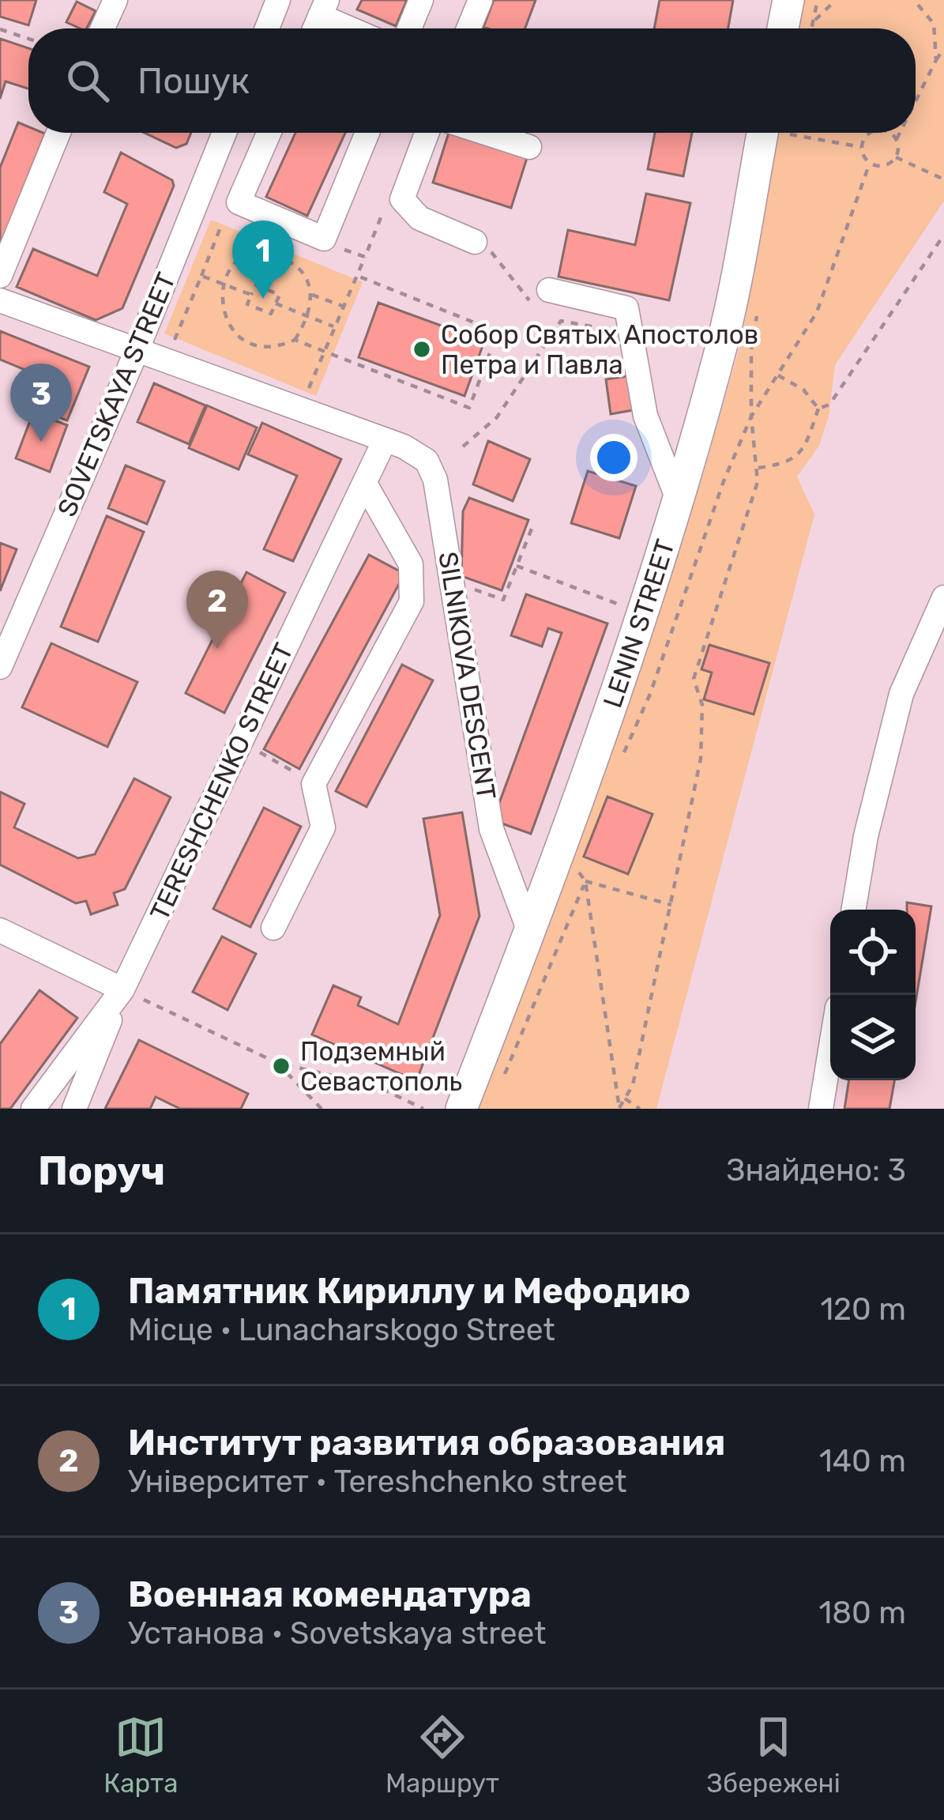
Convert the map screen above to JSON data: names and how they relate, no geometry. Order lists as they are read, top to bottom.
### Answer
{
  "streets": {
    "main road": ["LENIN STREET"],
    "street": ["SOVETSKAYA STREET", "SILNIKOVA DESCENT", "TERESHCHENKO STREET"]
  },
  "crossings": [
    ["SOVETSKAYA STREET", "SILNIKOVA DESCENT"],
    ["LENIN STREET", "SILNIKOVA DESCENT"],
    ["SILNIKOVA DESCENT", "TERESHCHENKO STREET"]
  ],
  "places": ["Собор Святых Апостолов Петра и Павла", "Подземный Севастополь"],
  "page": {
    "search": "Пошук",
    "pins": ["1", "3", "2"],
    "heading": ["Поруч", "Знайдено: 3"],
    "list": [
      {
        "mark": "1",
        "name": "Памятник Кириллу и Мефодию",
        "note": "Місце · Lunacharskogo Street",
        "value": "120 m"
      },
      {
        "mark": "2",
        "name": "Институт развития образования",
        "note": "Університет · Tereshchenko street",
        "value": "140 m"
      },
      {
        "mark": "3",
        "name": "Военная комендатура",
        "note": "Установа · Sovetskaya street",
        "value": "180 m"
      }
    ],
    "nav": ["Карта", "Маршрут", "Збережені"]
  }
}
